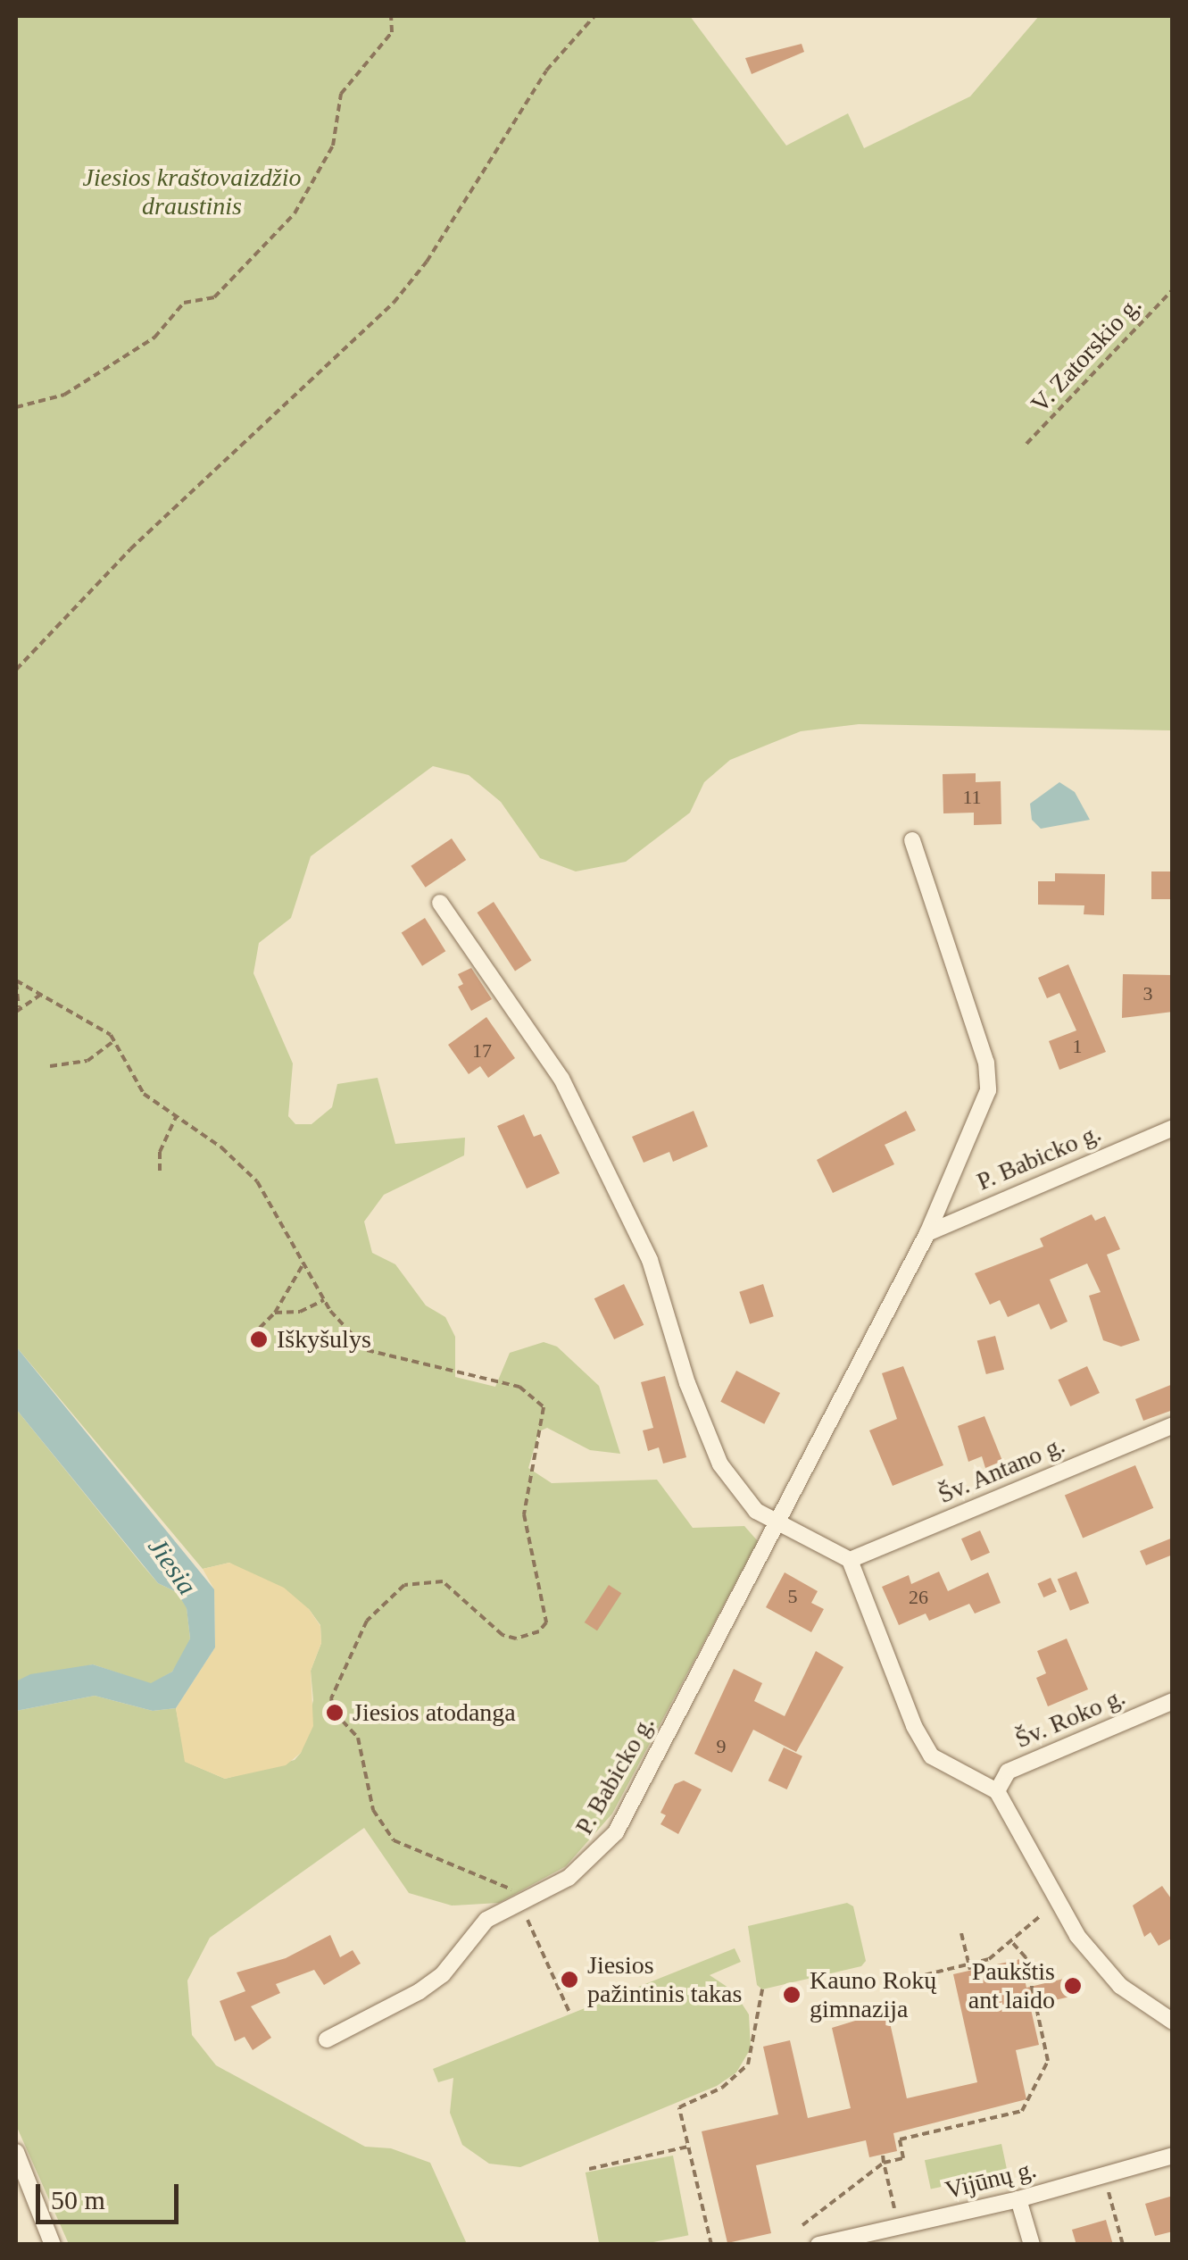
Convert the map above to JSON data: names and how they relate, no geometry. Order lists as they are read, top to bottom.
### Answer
{
  "streets": {
    "street": [
      "P. Babicko g.",
      "Šv. Antano g.",
      "Šv. Roko g.",
      "Vijūnų g."
    ],
    "path": ["V. Zatorskio g."]
  },
  "water": ["Jiesia"],
  "parks": ["Jiesios kraštovaizdžio draustinis"],
  "places": [
    "Iškyšulys",
    "Jiesios atodanga",
    "Jiesios pažintinis takas",
    "Paukštis ant laido",
    "Kauno Rokų gimnazija"
  ],
  "house_numbers": [
    "11",
    "3",
    "1",
    "17",
    "5",
    "26",
    "9"
  ],
  "scale_bar": "50 m"
}
